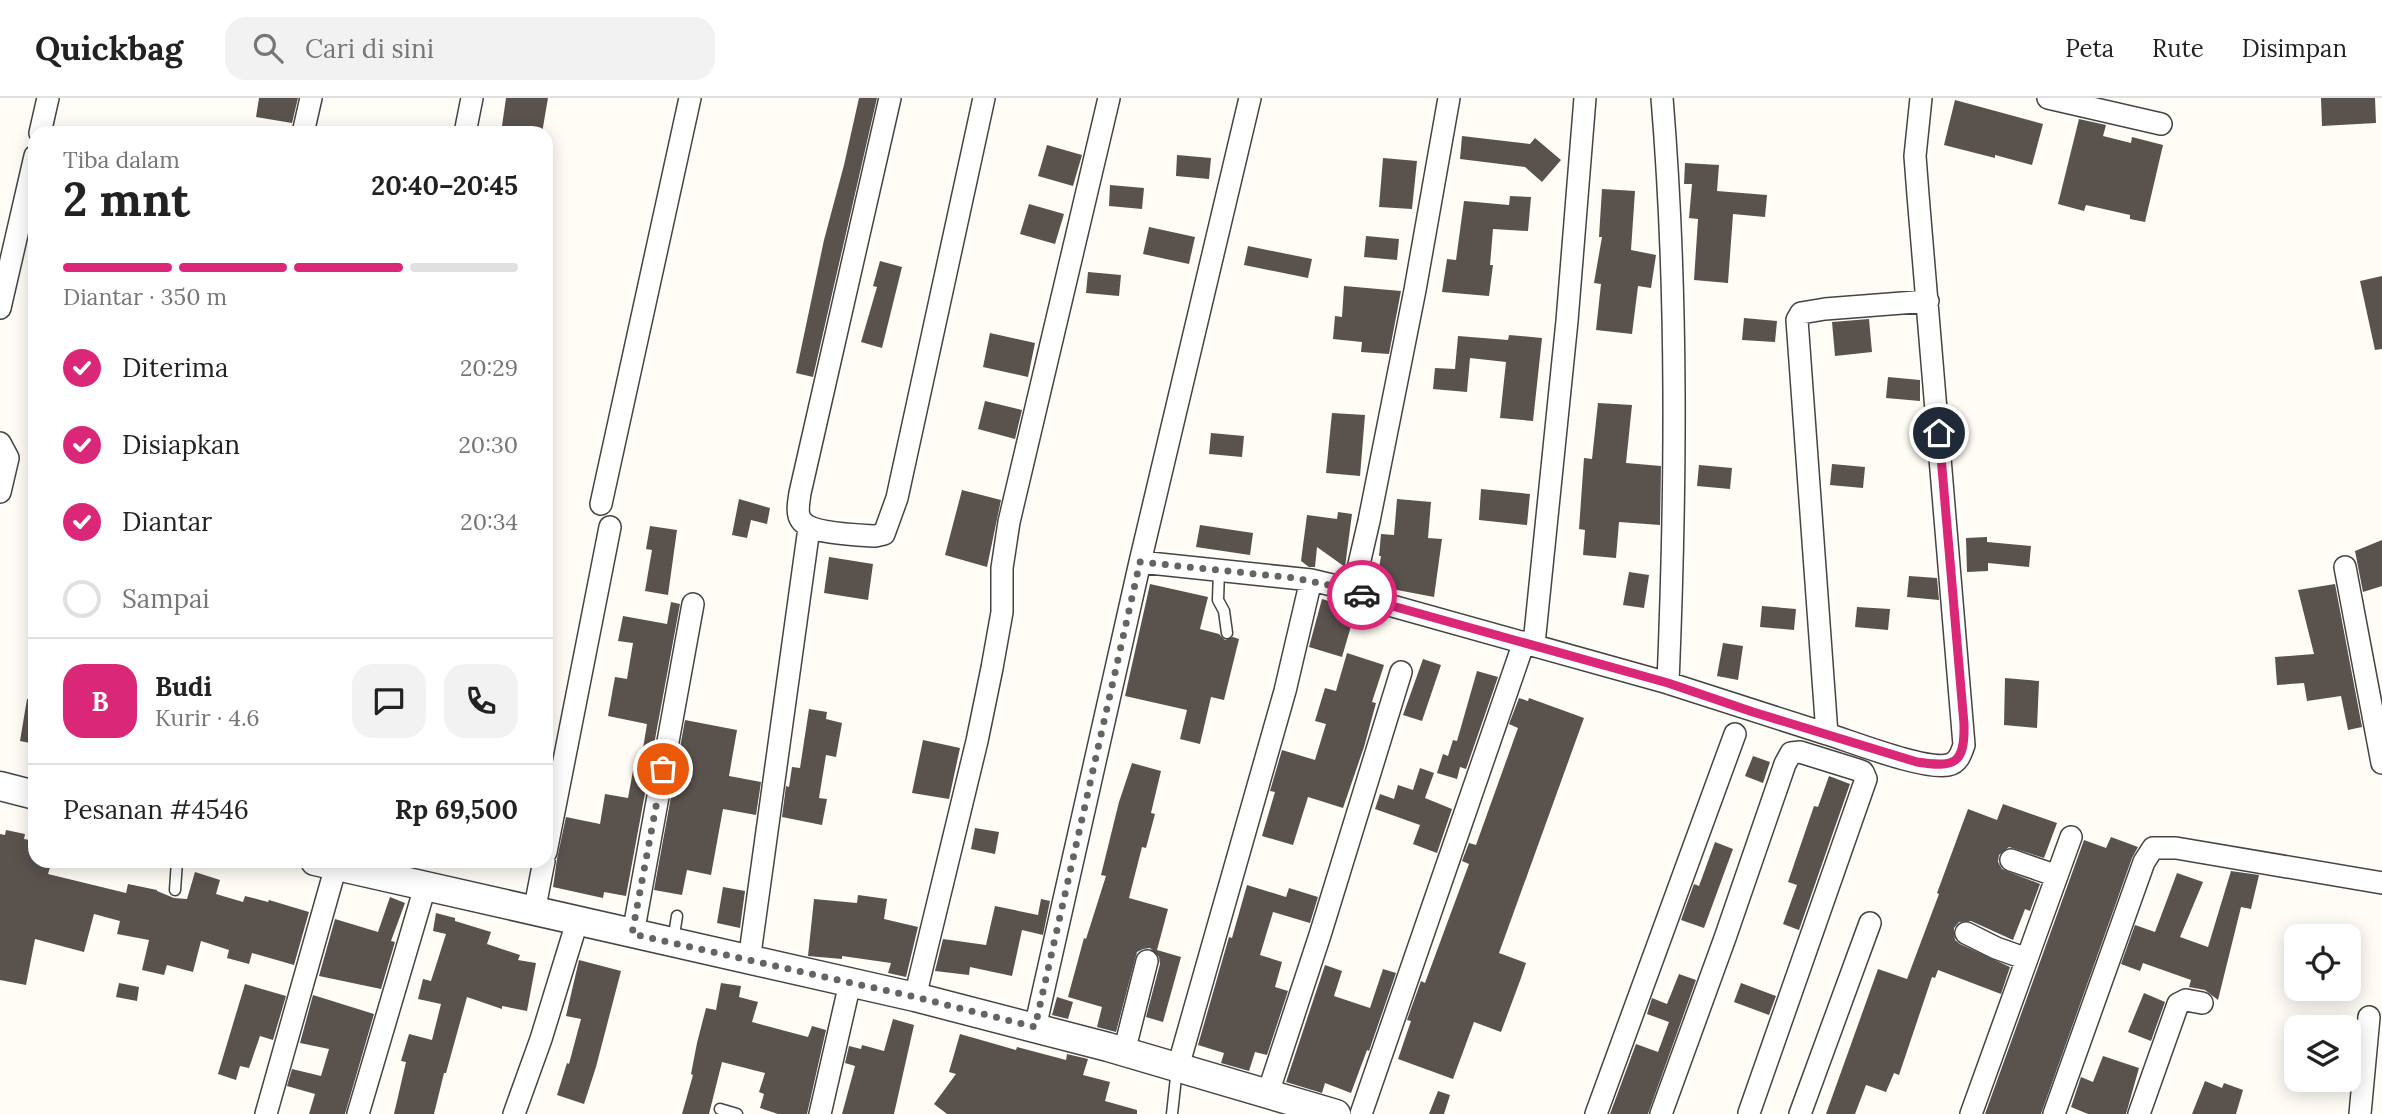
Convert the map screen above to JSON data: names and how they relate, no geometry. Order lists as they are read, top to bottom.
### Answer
{
  "page": {
    "header": "Quickbag",
    "search": "Cari di sini",
    "nav": ["Peta", "Rute", "Disimpan"],
    "heading": ["2 mnt", "Tiba dalam", "20:40–20:45"],
    "panel": [
      "Budi",
      "Kurir · 4.6",
      "Pesanan #4546",
      "Rp 69,500"
    ],
    "bar": "Diantar · 350 m",
    "list": [
      ["Diterima", "20:29"],
      ["Disiapkan", "20:30"],
      ["Diantar", "20:34"],
      "Sampai"
    ],
    "round": "B"
  }
}
